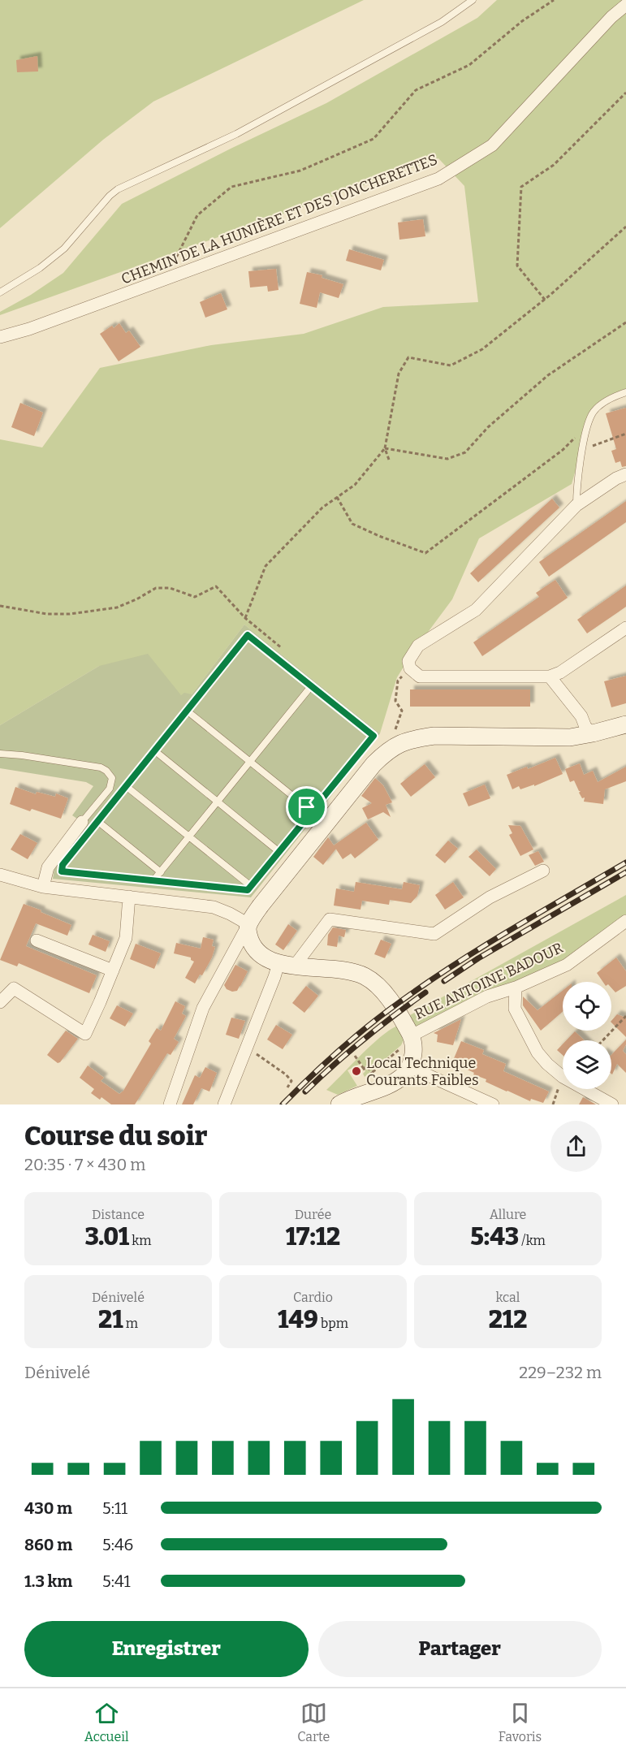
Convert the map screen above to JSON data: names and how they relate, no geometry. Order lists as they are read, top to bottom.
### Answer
{
  "streets": {
    "street": ["CHEMIN DE LA HUNIÈRE ET DES JONCHERETTES", "RUE ANTOINE BADOUR"]
  },
  "places": ["Local Technique Courants Faibles"],
  "page": {
    "heading": ["Course du soir", "20:35 · 7 × 430 m"],
    "stats": [
      ["Distance", "3.01 km"],
      ["Durée", "17:12"],
      ["Allure", "5:43 /km"],
      ["Dénivelé", "21 m"],
      ["Cardio", "149 bpm"],
      ["kcal", "212"]
    ],
    "chart": ["Dénivelé", "229–232 m"],
    "list": [
      {
        "name": "430 m",
        "note": "5:11"
      },
      {
        "name": "860 m",
        "note": "5:46"
      },
      {
        "name": "1.3 km",
        "note": "5:41"
      }
    ],
    "buttons": ["Enregistrer", "Partager"],
    "tabs": ["Accueil", "Carte", "Favoris"]
  }
}
